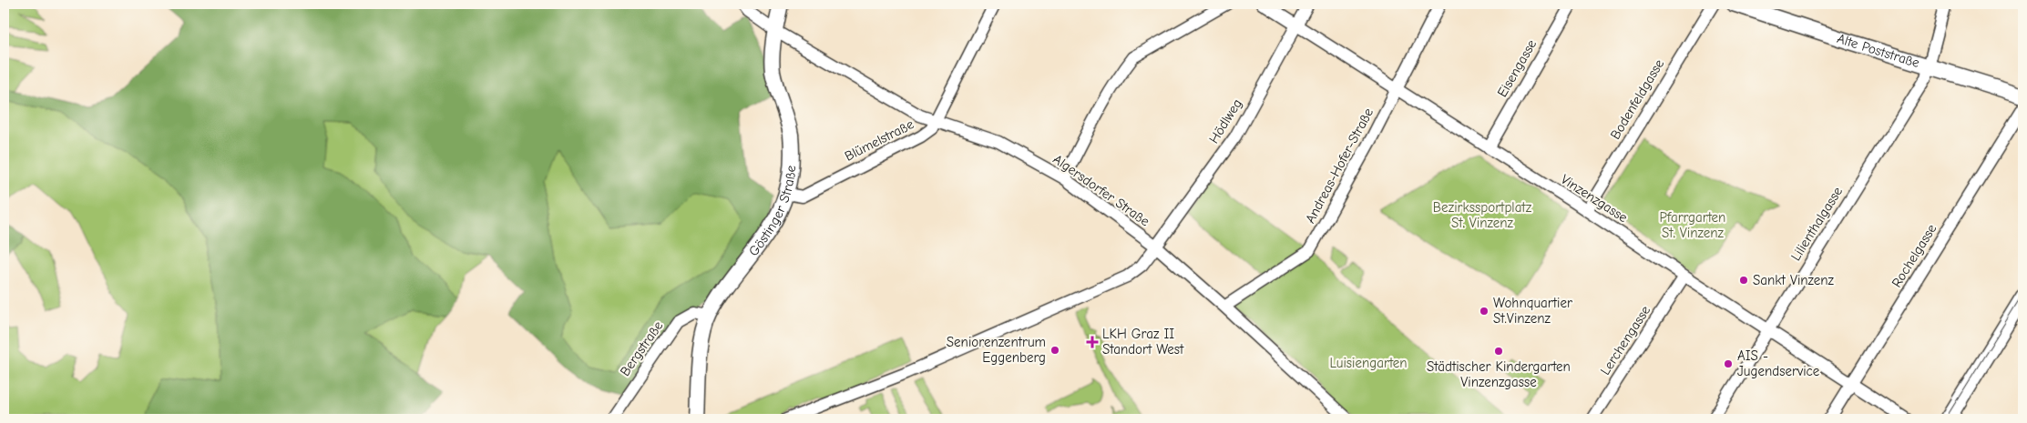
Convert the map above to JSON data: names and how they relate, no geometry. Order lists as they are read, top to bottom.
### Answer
{
  "streets": {
    "main road": ["Alte Poststraße", "Göstinger Straße"],
    "street": [
      "Eisengasse",
      "Bodenfeldgasse",
      "Hödlweg",
      "Blümelstraße",
      "Andreas-Hofer-Straße",
      "Algersdorfer Straße",
      "Vinzenzgasse",
      "Lilienthalgasse",
      "Rochelgasse",
      "Lerchengasse",
      "Bergstraße"
    ]
  },
  "crossings": [
    ["Alte Poststraße", "Lilienthalgasse"],
    ["Eisengasse", "Vinzenzgasse"],
    ["Bodenfeldgasse", "Vinzenzgasse"],
    ["Hödlweg", "Algersdorfer Straße"],
    ["Hödlweg", "Vinzenzgasse"],
    ["Blümelstraße", "Algersdorfer Straße"],
    ["Blümelstraße", "Göstinger Straße"],
    ["Andreas-Hofer-Straße", "Algersdorfer Straße"],
    ["Andreas-Hofer-Straße", "Vinzenzgasse"],
    ["Algersdorfer Straße", "Göstinger Straße"],
    ["Vinzenzgasse", "Lilienthalgasse"],
    ["Vinzenzgasse", "Rochelgasse"],
    ["Vinzenzgasse", "Lerchengasse"],
    ["Göstinger Straße", "Bergstraße"]
  ],
  "parks": ["Bezirkssportplatz St. Vinzenz", "Pfarrgarten St. Vinzenz", "Luisiengarten"],
  "places": {
    "other": [
      "Sankt Vinzenz",
      "Wohnquartier St.Vinzenz",
      "Seniorenzentrum Eggenberg",
      "Städtischer Kindergarten Vinzenzgasse",
      "AIS - Jugendservice"
    ],
    "health": ["LKH Graz II Standort West"]
  }
}
